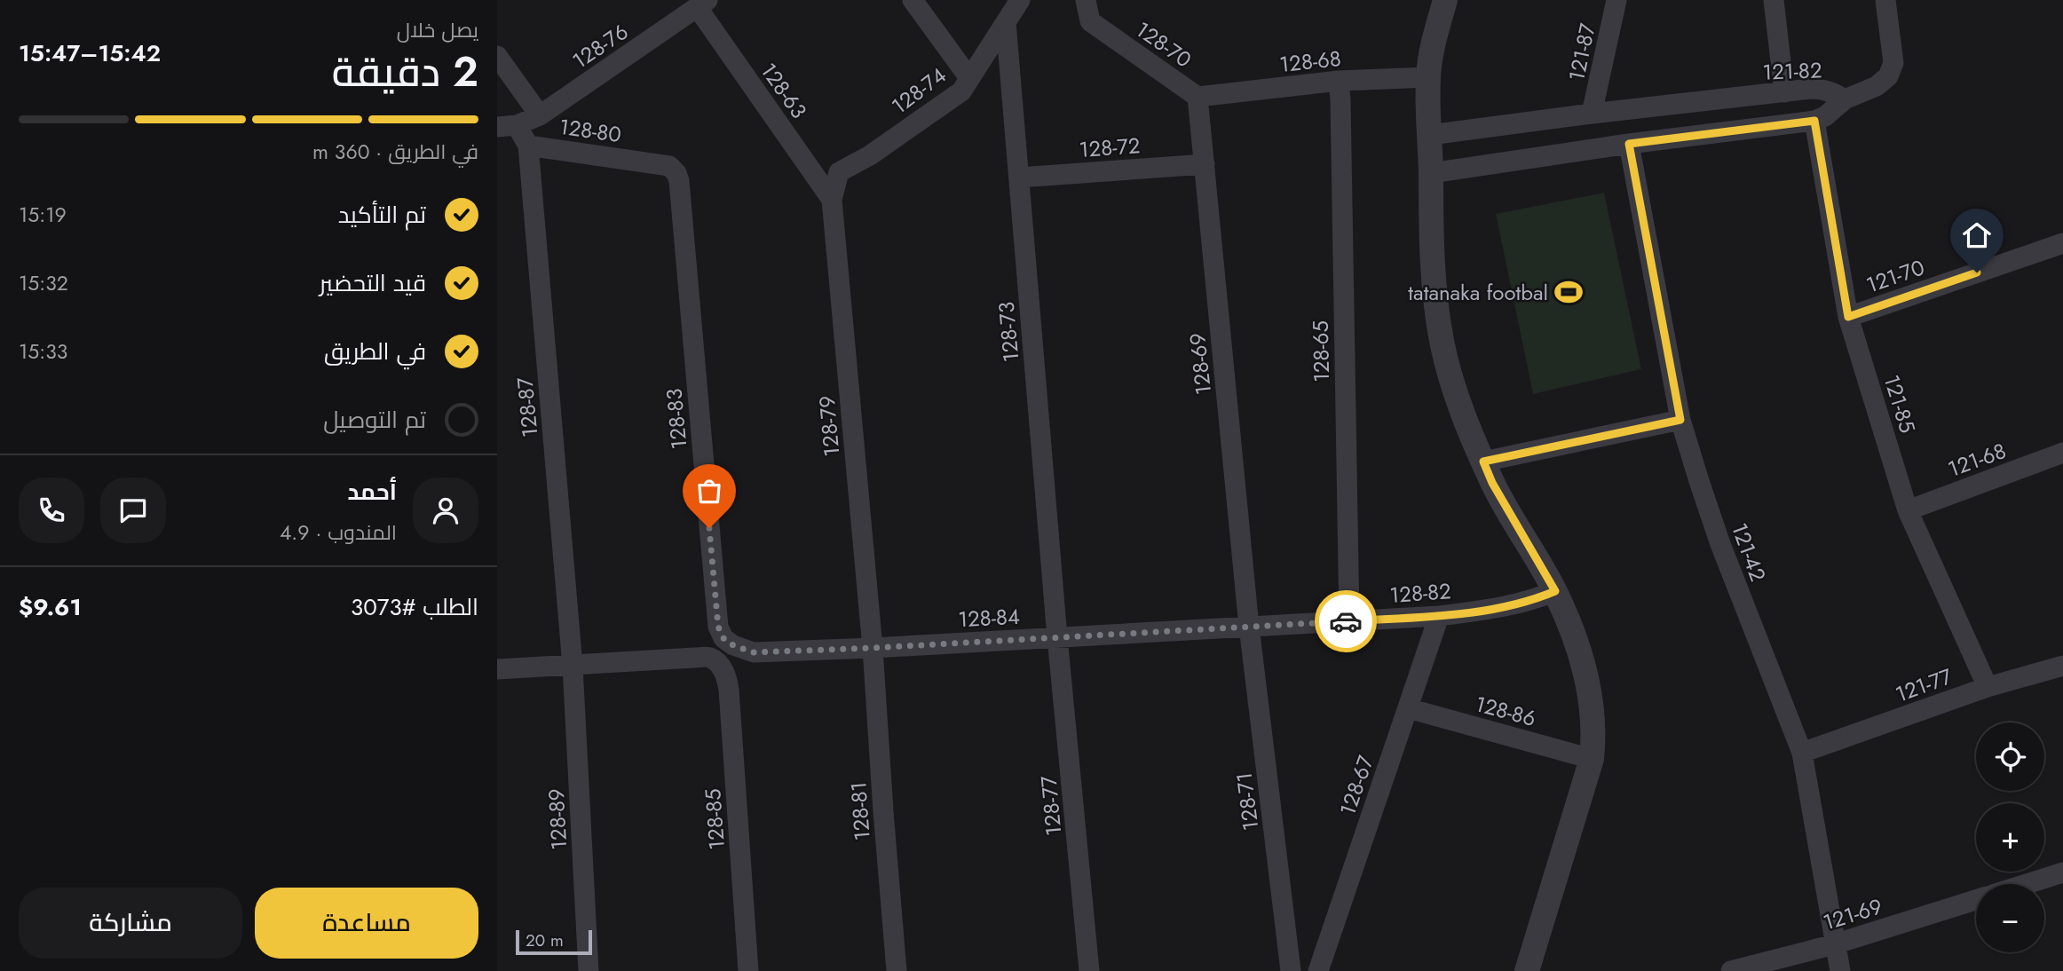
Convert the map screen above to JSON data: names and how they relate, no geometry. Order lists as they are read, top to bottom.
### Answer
{
  "streets": {
    "street": [
      "128-70",
      "128-76",
      "121-87",
      "128-68",
      "121-82",
      "128-63",
      "128-74",
      "128-80",
      "128-72",
      "121-70",
      "128-73",
      "128-65",
      "128-69",
      "121-85",
      "128-87",
      "128-83",
      "128-79",
      "121-68",
      "121-42",
      "128-82",
      "128-84",
      "121-77",
      "128-86",
      "128-67",
      "128-71",
      "128-77",
      "128-81",
      "128-89",
      "128-85",
      "121-69"
    ]
  },
  "crossings": [
    ["128-70", "128-68"],
    ["128-70", "128-69"],
    ["128-76", "128-63"],
    ["128-76", "128-80"],
    ["121-87", "121-82"],
    ["128-68", "128-65"],
    ["128-68", "128-69"],
    ["121-82", "121-85"],
    ["121-82", "121-42"],
    ["128-63", "128-74"],
    ["128-63", "128-79"],
    ["128-74", "128-73"],
    ["128-74", "128-79"],
    ["128-80", "128-87"],
    ["128-80", "128-83"],
    ["128-72", "128-73"],
    ["128-72", "128-69"],
    ["121-70", "121-85"],
    ["128-73", "128-84"],
    ["128-73", "128-77"],
    ["128-65", "128-82"],
    ["128-69", "128-82"],
    ["128-69", "128-84"],
    ["128-69", "128-71"],
    ["121-85", "121-68"],
    ["121-85", "121-77"],
    ["128-87", "128-89"],
    ["128-87", "128-85"],
    ["128-83", "128-84"],
    ["128-79", "128-84"],
    ["128-79", "128-81"],
    ["121-42", "121-77"],
    ["121-42", "121-69"],
    ["128-82", "128-84"],
    ["128-82", "128-67"],
    ["128-82", "128-71"],
    ["128-84", "128-71"],
    ["128-84", "128-77"],
    ["128-84", "128-81"],
    ["128-86", "128-67"],
    ["128-89", "128-85"]
  ],
  "places": {
    "sports": ["tatanaka footbal"]
  },
  "scale_bar": "20 m",
  "page": {
    "heading": ["2 دقيقة", "يصل خلال", "15:42–15:47"],
    "panel": [
      "أحمد",
      "المندوب · 4.9",
      "الطلب #3073",
      "$9.61"
    ],
    "bar": "في الطريق · 360 m",
    "list": [
      ["تم التأكيد", "15:19"],
      ["قيد التحضير", "15:32"],
      ["في الطريق", "15:33"],
      "تم التوصيل"
    ],
    "map_buttons": ["+", "−"],
    "buttons": ["مساعدة", "مشاركة"],
    "scale": "20 m"
  }
}
